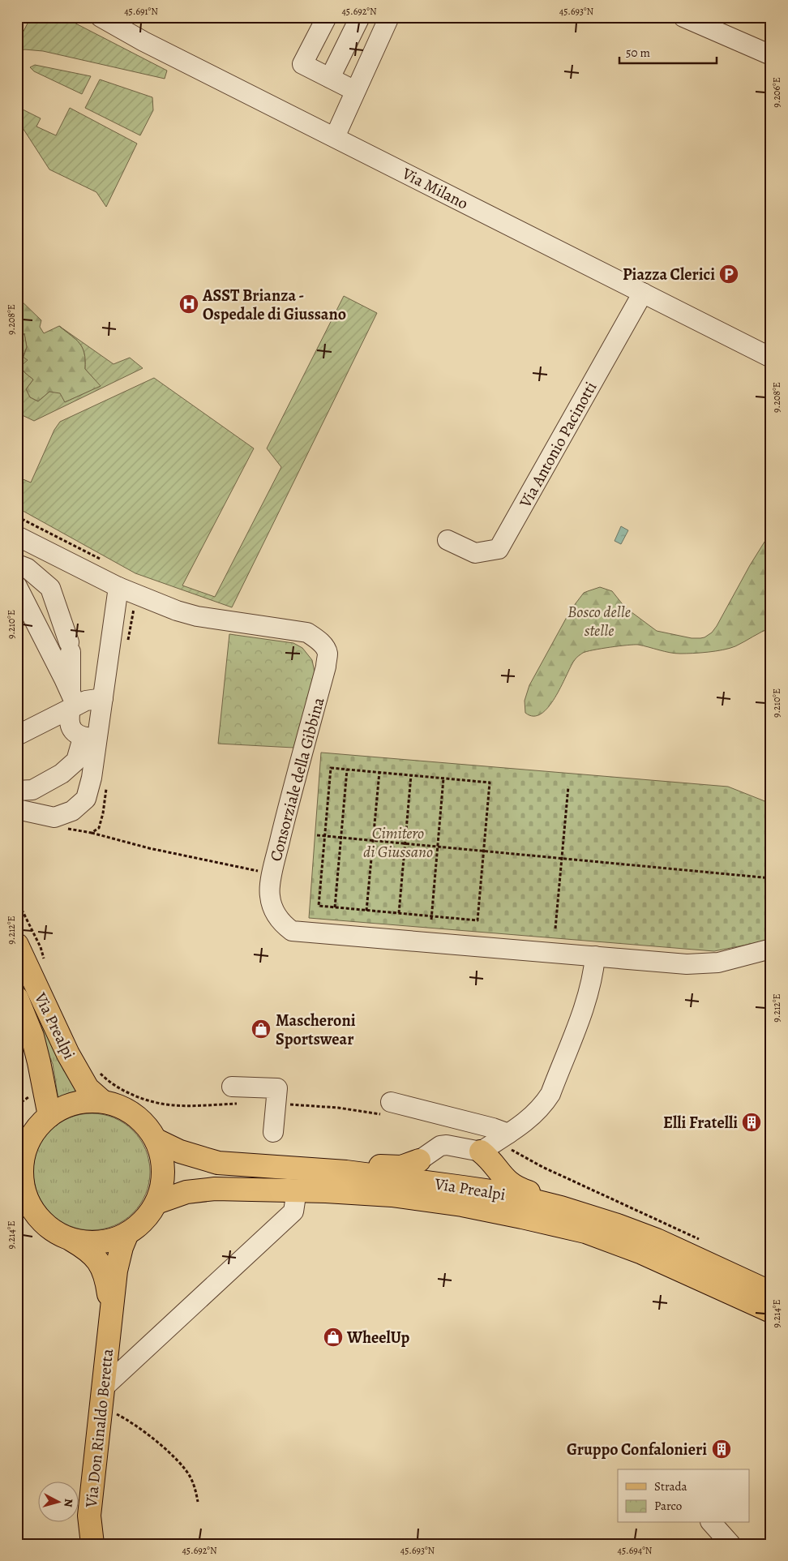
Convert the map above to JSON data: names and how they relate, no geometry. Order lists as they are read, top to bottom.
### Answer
{
  "streets": {
    "main road": ["Via Prealpi", "Via Don Rinaldo Beretta"],
    "street": ["Via Milano", "Via Antonio Pacinotti", "Consorziale della Gibbina"]
  },
  "crossings": [
    ["Via Milano", "Via Antonio Pacinotti"],
    ["Via Prealpi", "Via Don Rinaldo Beretta"]
  ],
  "parks": ["Bosco delle stelle", "Cimitero di Giussano"],
  "places": {
    "parking": ["Piazza Clerici"],
    "hospital": ["ASST Brianza - Ospedale di Giussano"],
    "shop": ["Mascheroni Sportswear", "WheelUp"],
    "building": ["Elli Fratelli", "Gruppo Confalonieri"]
  },
  "legend": ["Strada", "Parco"],
  "scale_bar": "50 m",
  "north": "right",
  "coordinates": [
    "45.691°N",
    "45.692°N",
    "45.693°N",
    "9.206°E",
    "9.208°E",
    "9.210°E",
    "9.212°E",
    "9.214°E",
    "45.694°N"
  ]
}
